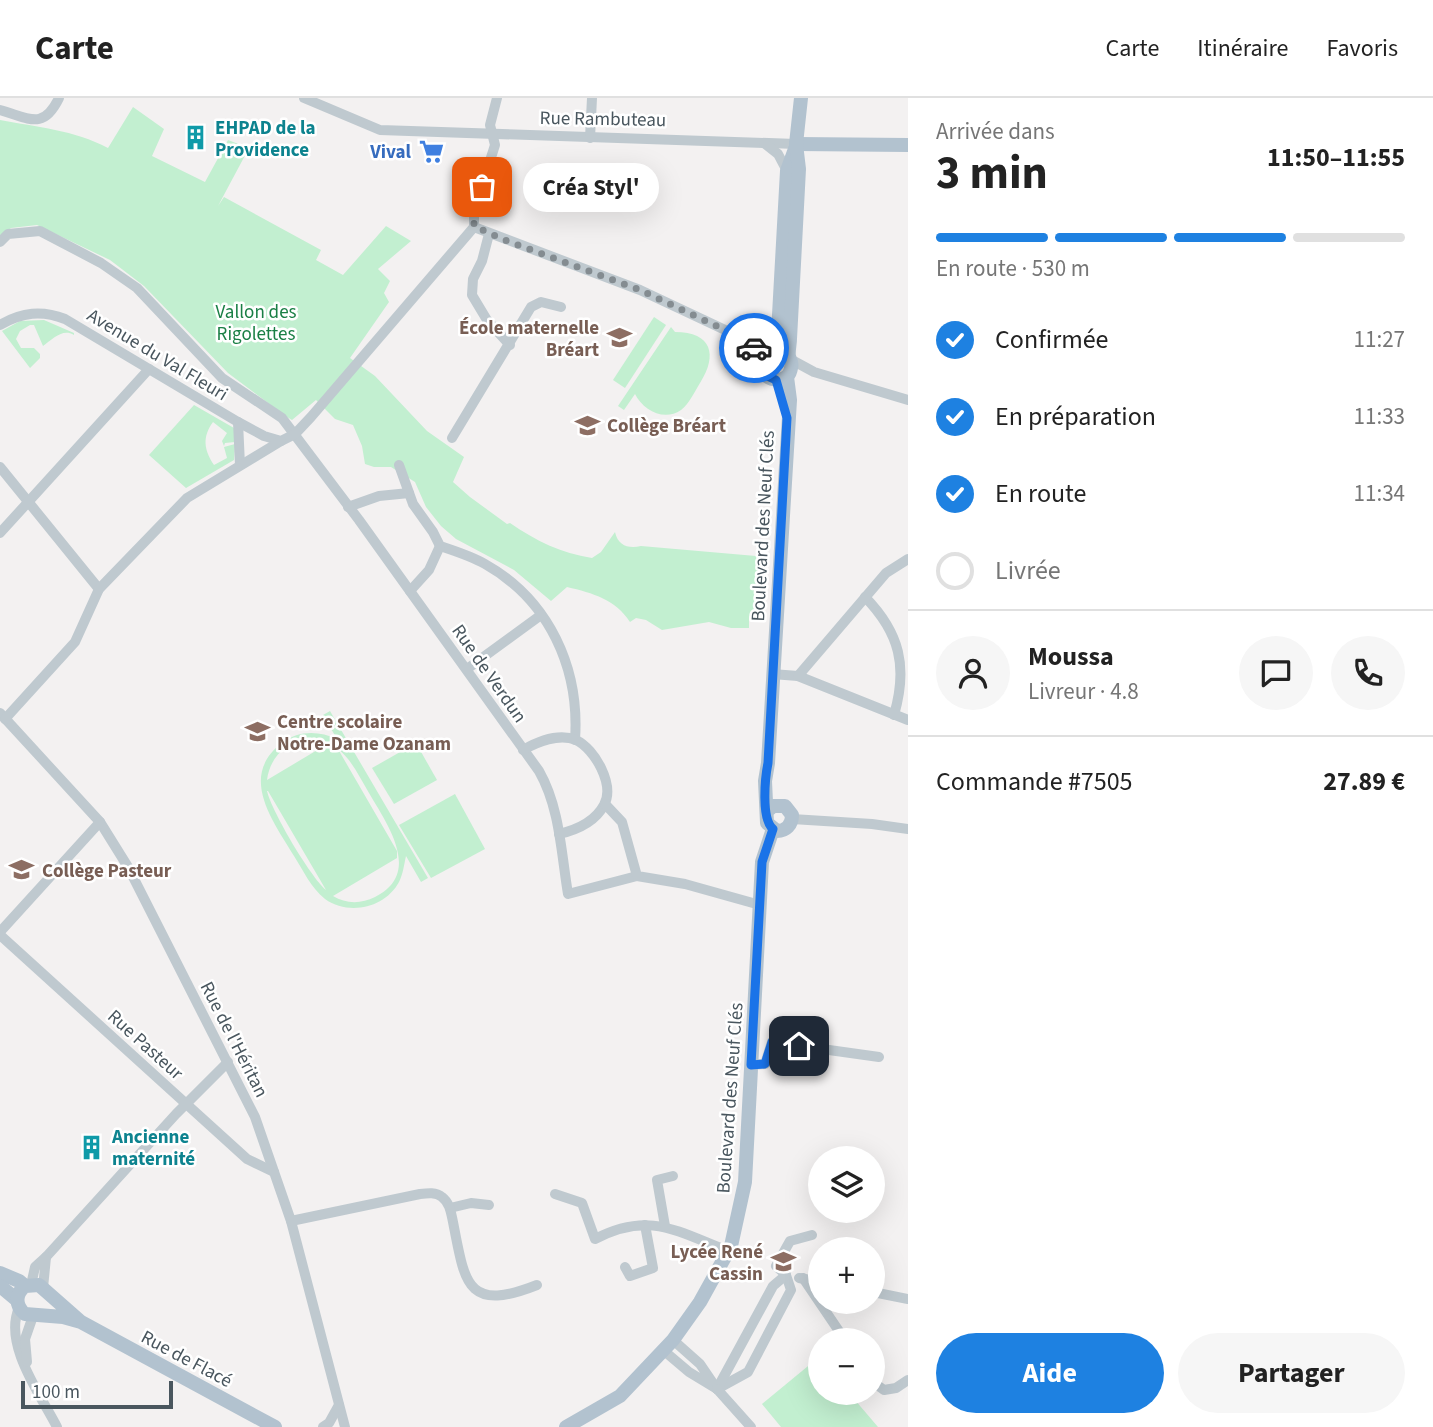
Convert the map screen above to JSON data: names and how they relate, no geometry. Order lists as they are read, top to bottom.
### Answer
{
  "streets": {
    "main road": ["Rue Rambuteau", "Boulevard des Neuf Clés", "Rue de Flacé"],
    "street": [
      "Avenue du Val Fleuri",
      "Rue de Verdun",
      "Rue de l'Héritan",
      "Rue Pasteur"
    ]
  },
  "crossings": [
    ["Rue Rambuteau", "Boulevard des Neuf Clés"],
    ["Rue de l'Héritan", "Rue Pasteur"]
  ],
  "parks": ["Vallon des Rigolettes"],
  "places": {
    "building": ["EHPAD de la Providence", "Ancienne maternité"],
    "supermarket": ["Vival"],
    "other": ["Créa Styl'"],
    "school or university": [
      "École maternelle Bréart",
      "Collège Bréart",
      "Centre scolaire Notre-Dame Ozanam",
      "Collège Pasteur",
      "Lycée René Cassin"
    ]
  },
  "scale_bar": "100 m",
  "page": {
    "header": "Carte",
    "nav": ["Carte", "Itinéraire", "Favoris"],
    "heading": ["3 min", "Arrivée dans", "11:50–11:55"],
    "panel": [
      "Moussa",
      "Livreur · 4.8",
      "Commande #7505",
      "27.89 €"
    ],
    "bubble": "Créa Styl'",
    "bar": "En route · 530 m",
    "list": [
      ["Confirmée", "11:27"],
      ["En préparation", "11:33"],
      ["En route", "11:34"],
      "Livrée"
    ],
    "map_buttons": ["+", "−"],
    "buttons": ["Aide", "Partager"],
    "scale": "100 m"
  }
}
